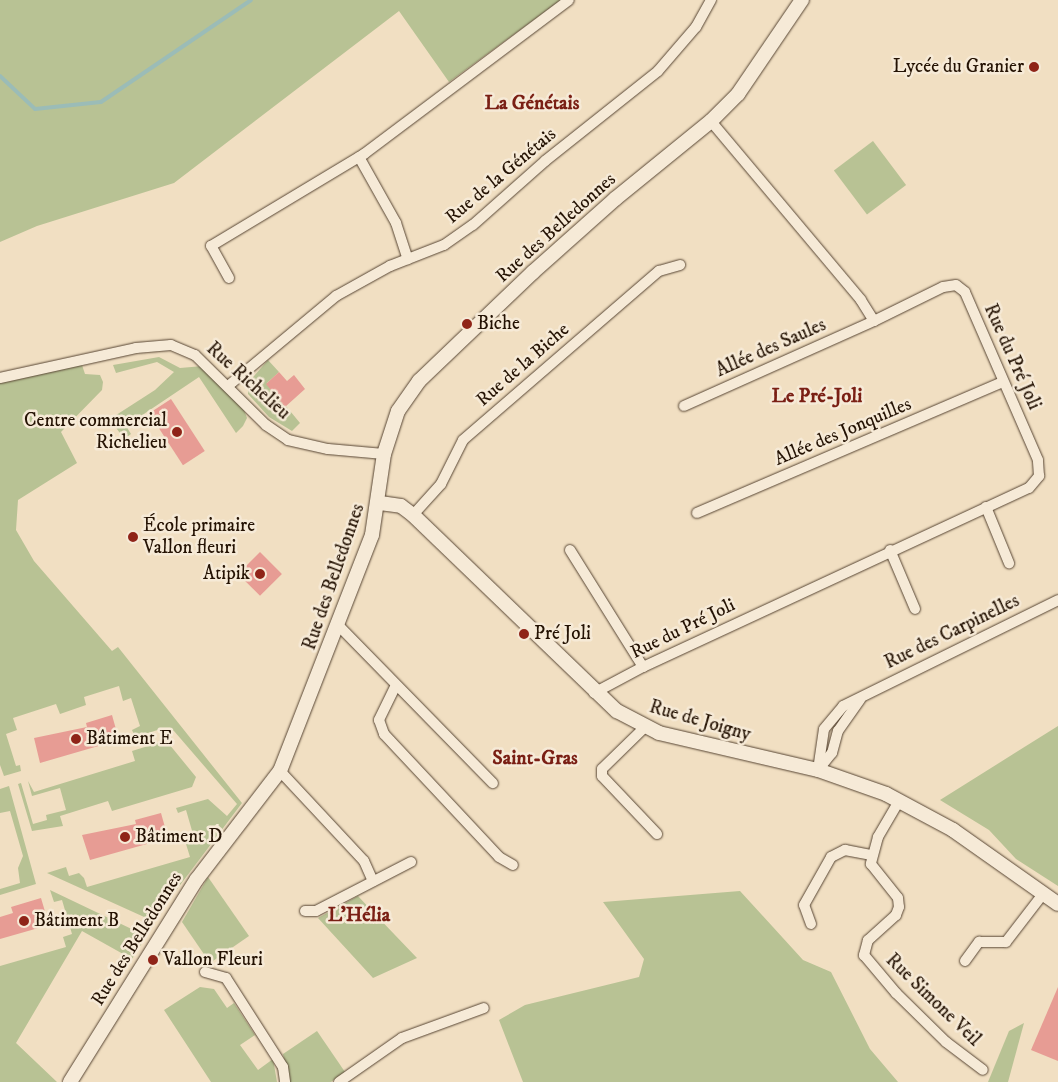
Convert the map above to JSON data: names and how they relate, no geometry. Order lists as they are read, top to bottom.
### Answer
{
  "streets": {
    "main road": ["Rue des Belledonnes", "Rue de Joigny"],
    "street": [
      "Rue de la Génétais",
      "Allée des Saules",
      "Rue du Pré Joli",
      "Rue de la Biche",
      "Rue Richelieu",
      "Allée des Jonquilles",
      "Rue des Carpinelles",
      "Rue Simone Veil"
    ]
  },
  "crossings": [
    ["Rue de la Génétais", "Rue Richelieu"],
    ["Rue des Belledonnes", "Rue Richelieu"],
    ["Rue des Belledonnes", "Rue de Joigny"],
    ["Allée des Saules", "Rue du Pré Joli"],
    ["Rue du Pré Joli", "Allée des Jonquilles"],
    ["Rue du Pré Joli", "Rue de Joigny"],
    ["Rue de la Biche", "Rue de Joigny"],
    ["Rue des Carpinelles", "Rue de Joigny"]
  ],
  "districts": [
    "La Génétais",
    "Le Pré-Joli",
    "Saint-Gras",
    "L'Hélia"
  ],
  "places": [
    "Lycée du Granier",
    "Biche",
    "Centre commercial Richelieu",
    "École primaire Vallon fleuri",
    "Atipik",
    "Pré Joli",
    "Bâtiment E",
    "Bâtiment D",
    "Bâtiment B",
    "Vallon Fleuri"
  ]
}
